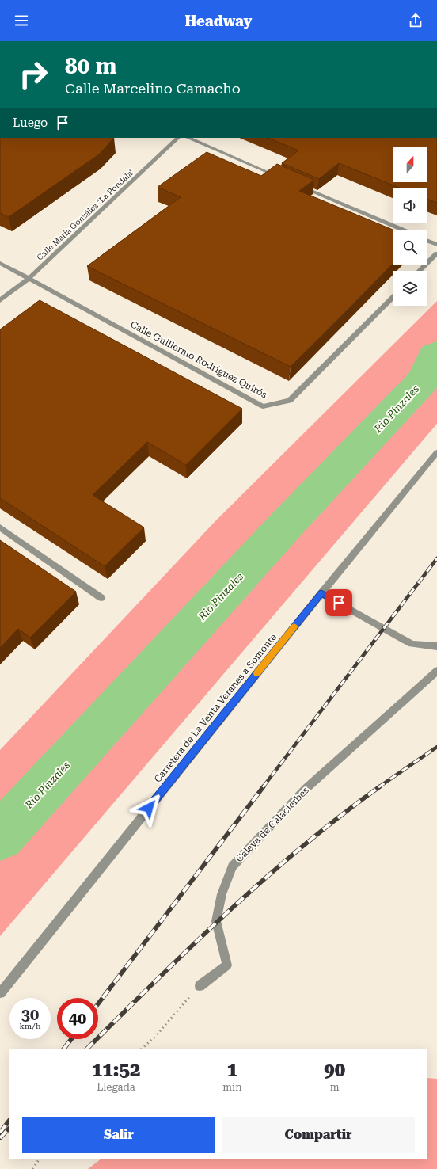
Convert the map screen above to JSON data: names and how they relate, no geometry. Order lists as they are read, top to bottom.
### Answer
{
  "streets": {
    "street": [
      "Calle María González \"La Pondala\"",
      "Calle Guillermo Rodríguez Quirós",
      "Carretera de La Venta Veranes a Somonte",
      "Caleya de Calacierbes"
    ]
  },
  "crossings": [
    ["Calle María González \"La Pondala\"", "Calle Guillermo Rodríguez Quirós"]
  ],
  "water": ["Rio Pinzales"],
  "north": "top",
  "page": {
    "header": "Headway",
    "turn": ["80 m", "Calle Marcelino Camacho"],
    "then": "Luego",
    "speed": "30 km/h",
    "limit": "40",
    "eta": [
      "11:52",
      "Llegada",
      "1",
      "min",
      "90",
      "m"
    ],
    "buttons": ["Salir", "Compartir"]
  }
}
